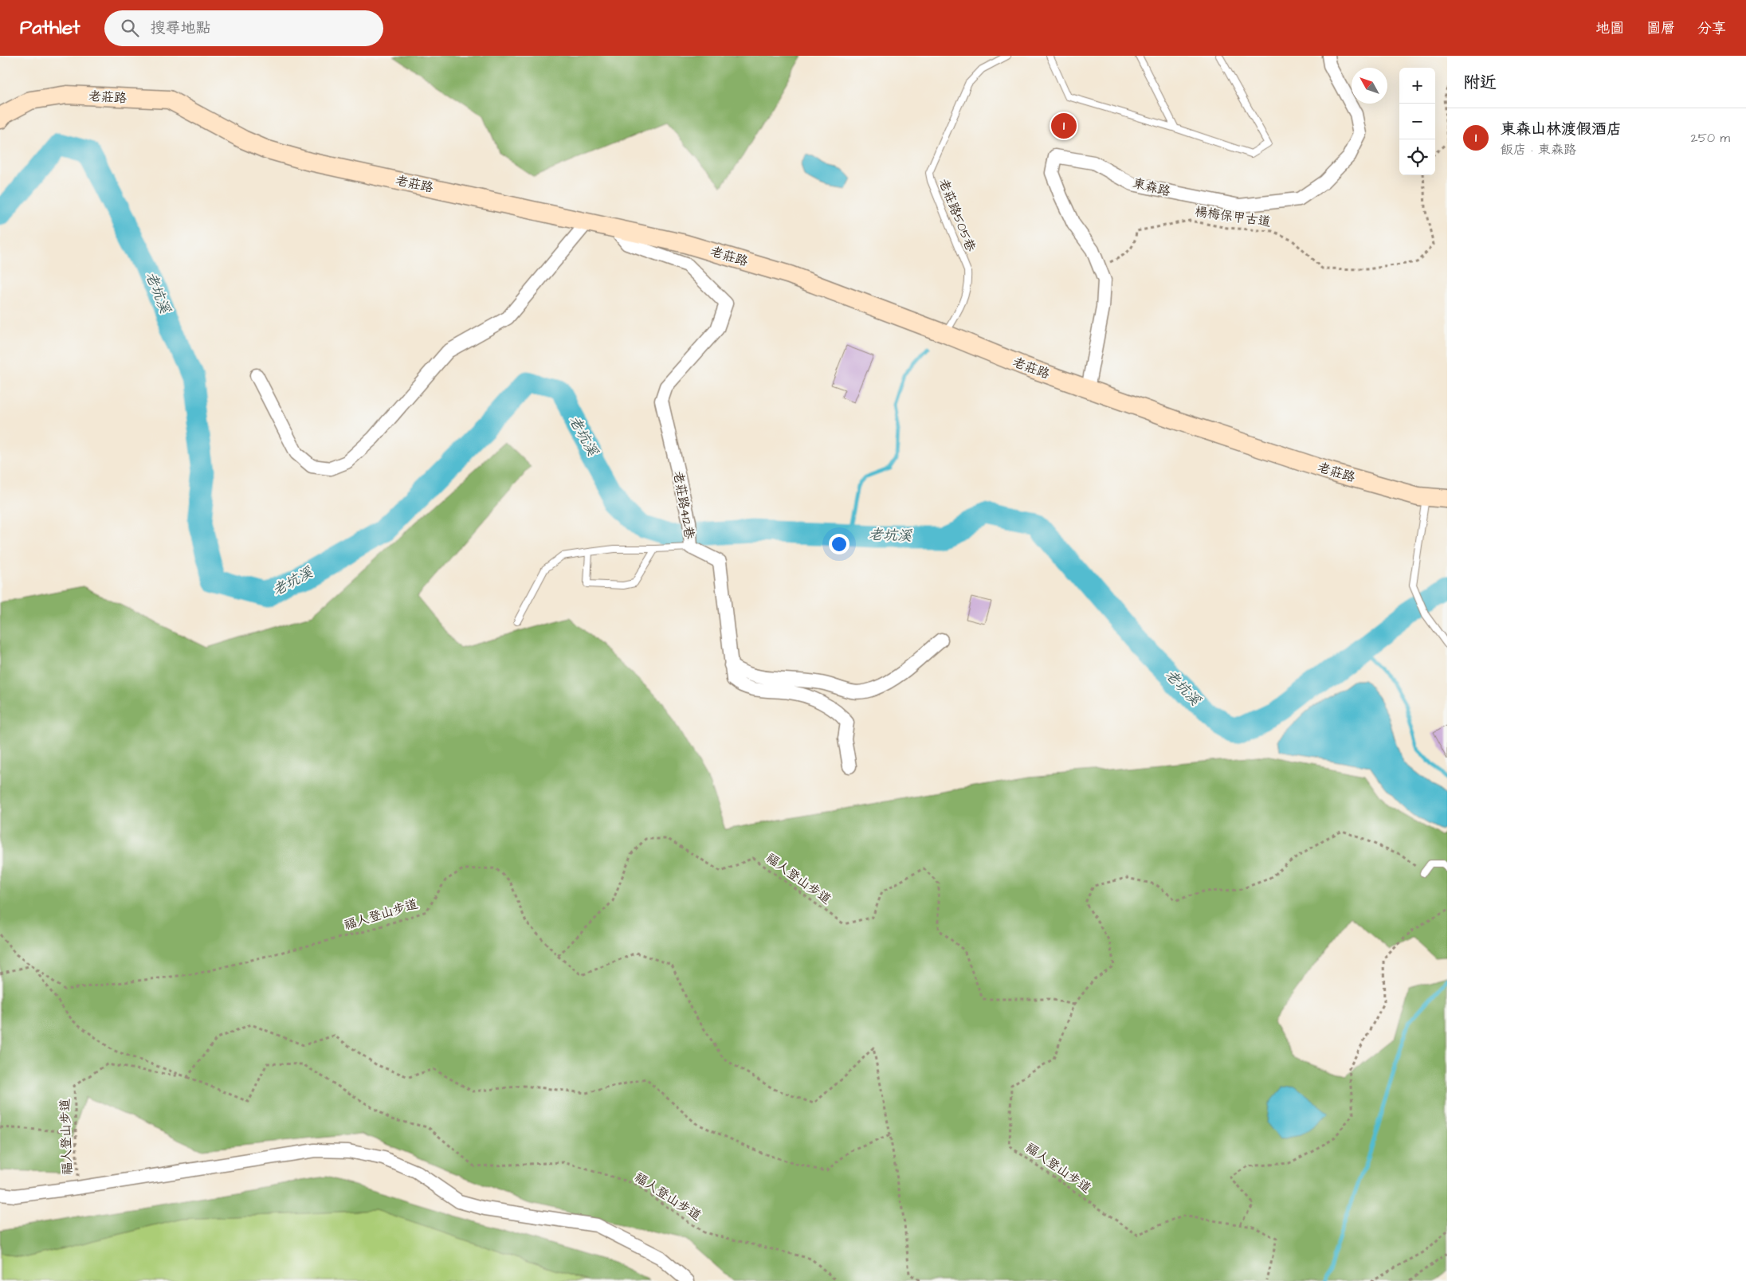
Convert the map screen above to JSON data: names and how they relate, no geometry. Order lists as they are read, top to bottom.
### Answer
{
  "streets": {
    "street": ["老莊路", "東森路", "老莊路412巷"],
    "lane": ["老莊路505巷"],
    "path": ["楊梅保甲古道", "福人登山步道"]
  },
  "crossings": [
    ["老莊路", "東森路"],
    ["老莊路", "老莊路505巷"],
    ["老莊路", "老莊路412巷"],
    ["東森路", "楊梅保甲古道"]
  ],
  "water": ["老坑溪"],
  "north": "top left",
  "page": {
    "header": "Pathlet",
    "search": "搜尋地點",
    "nav": ["地圖", "圖層", "分享"],
    "heading": "附近",
    "map_buttons": ["+", "−"],
    "list": [
      {
        "mark": "1",
        "name": "東森山林渡假酒店",
        "note": "飯店 · 東森路",
        "value": "250 m"
      }
    ],
    "pins": "1"
  }
}
